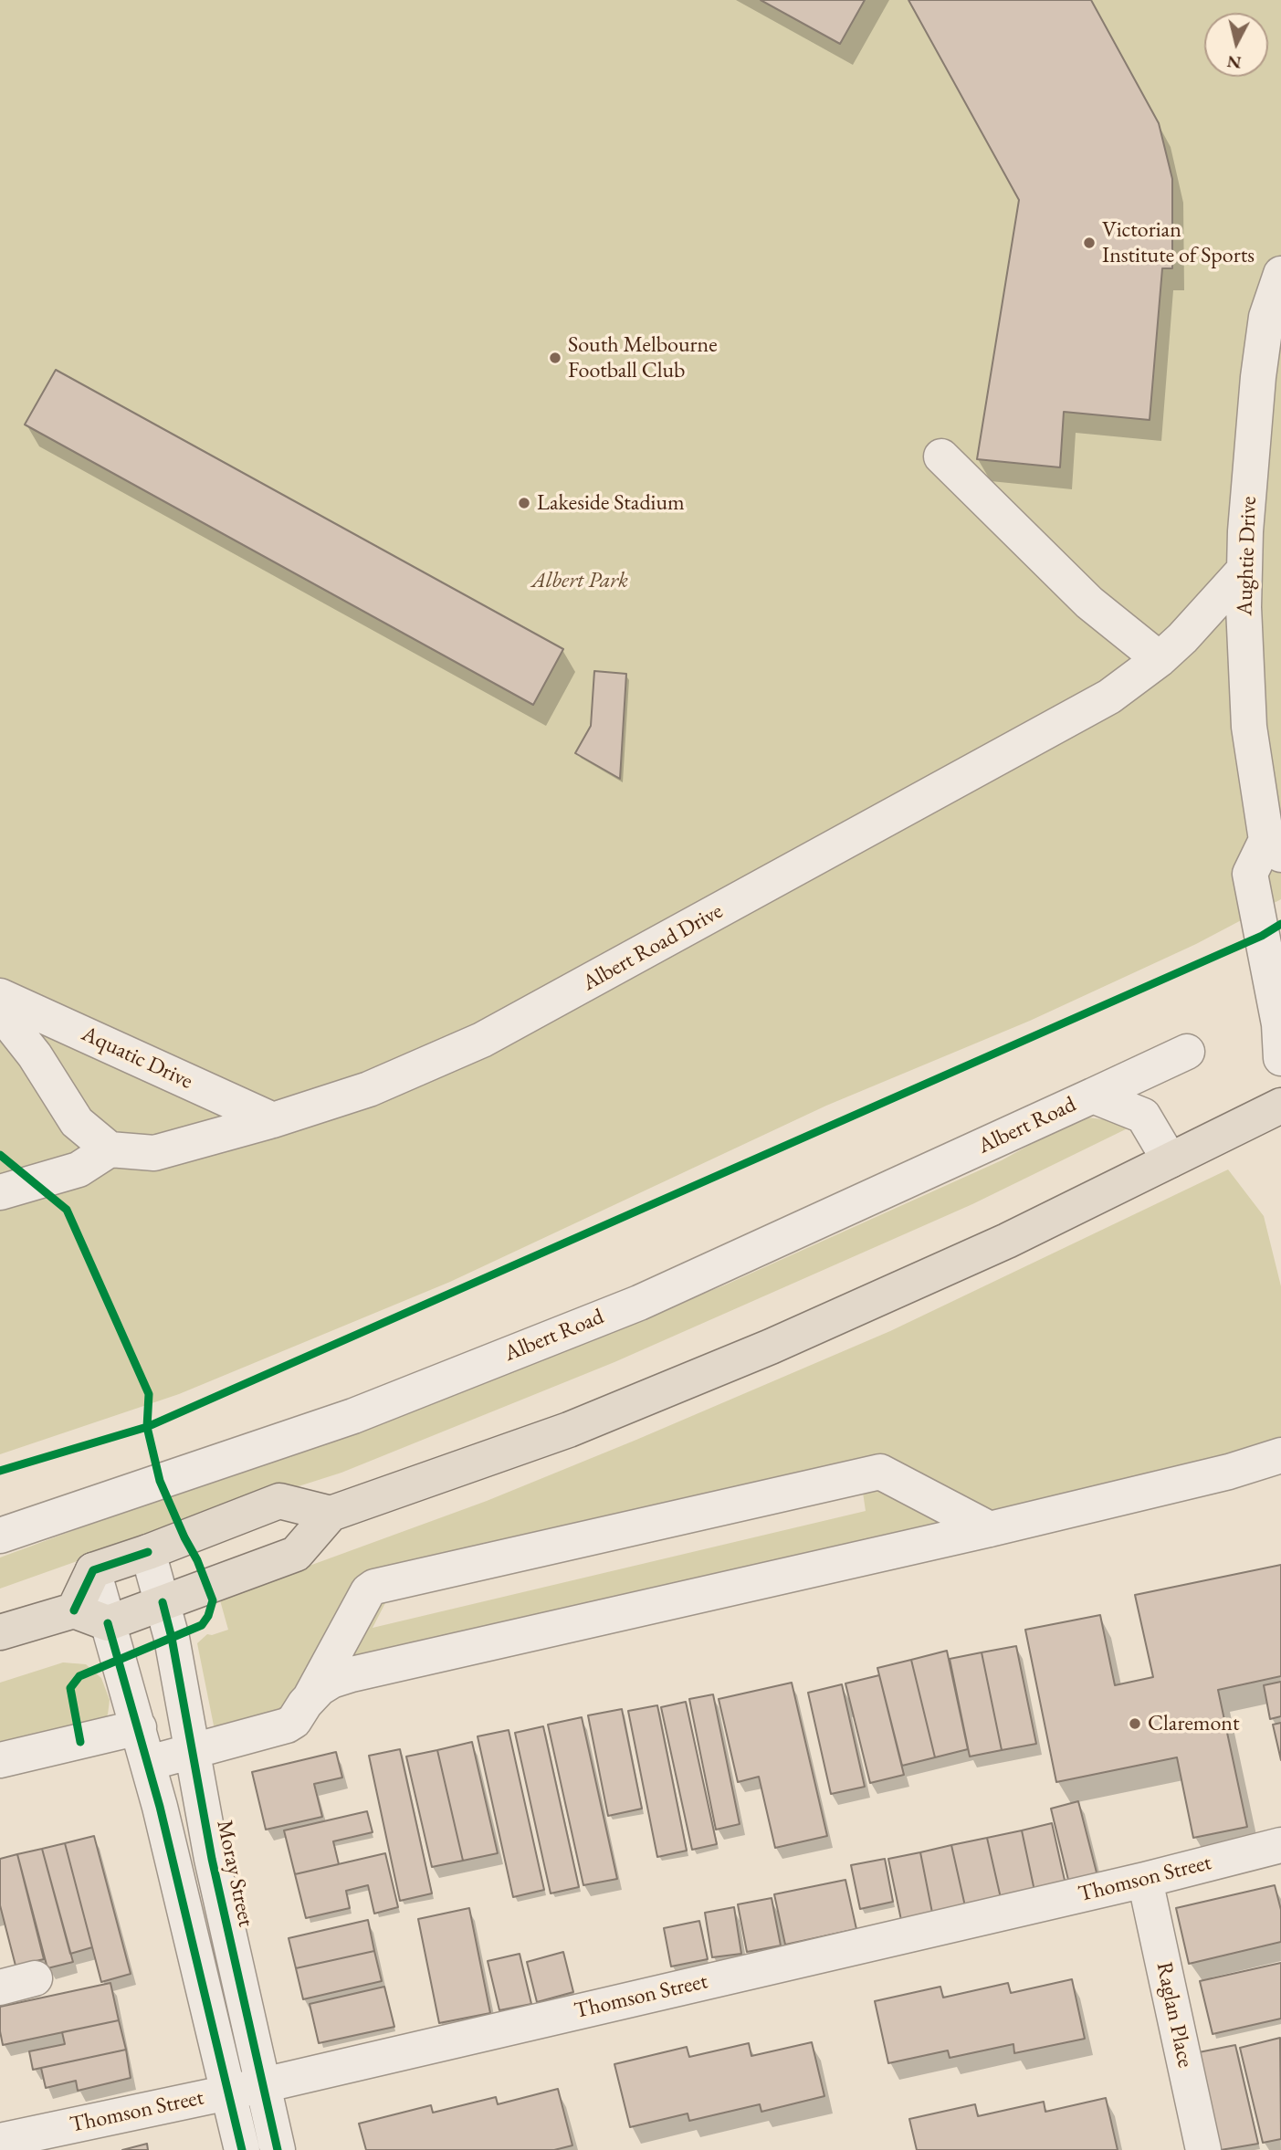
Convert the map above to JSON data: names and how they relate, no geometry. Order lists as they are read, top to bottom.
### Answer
{
  "streets": {
    "street": [
      "Aughtie Drive",
      "Albert Road Drive",
      "Aquatic Drive",
      "Albert Road",
      "Moray Street",
      "Thomson Street",
      "Raglan Place"
    ]
  },
  "crossings": [
    ["Aughtie Drive", "Albert Road Drive"],
    ["Albert Road Drive", "Aquatic Drive"],
    ["Moray Street", "Thomson Street"],
    ["Thomson Street", "Raglan Place"]
  ],
  "parks": ["Albert Park"],
  "places": [
    "Victorian Institute of Sports",
    "South Melbourne Football Club",
    "Lakeside Stadium",
    "Claremont"
  ],
  "north": "bottom"
}
